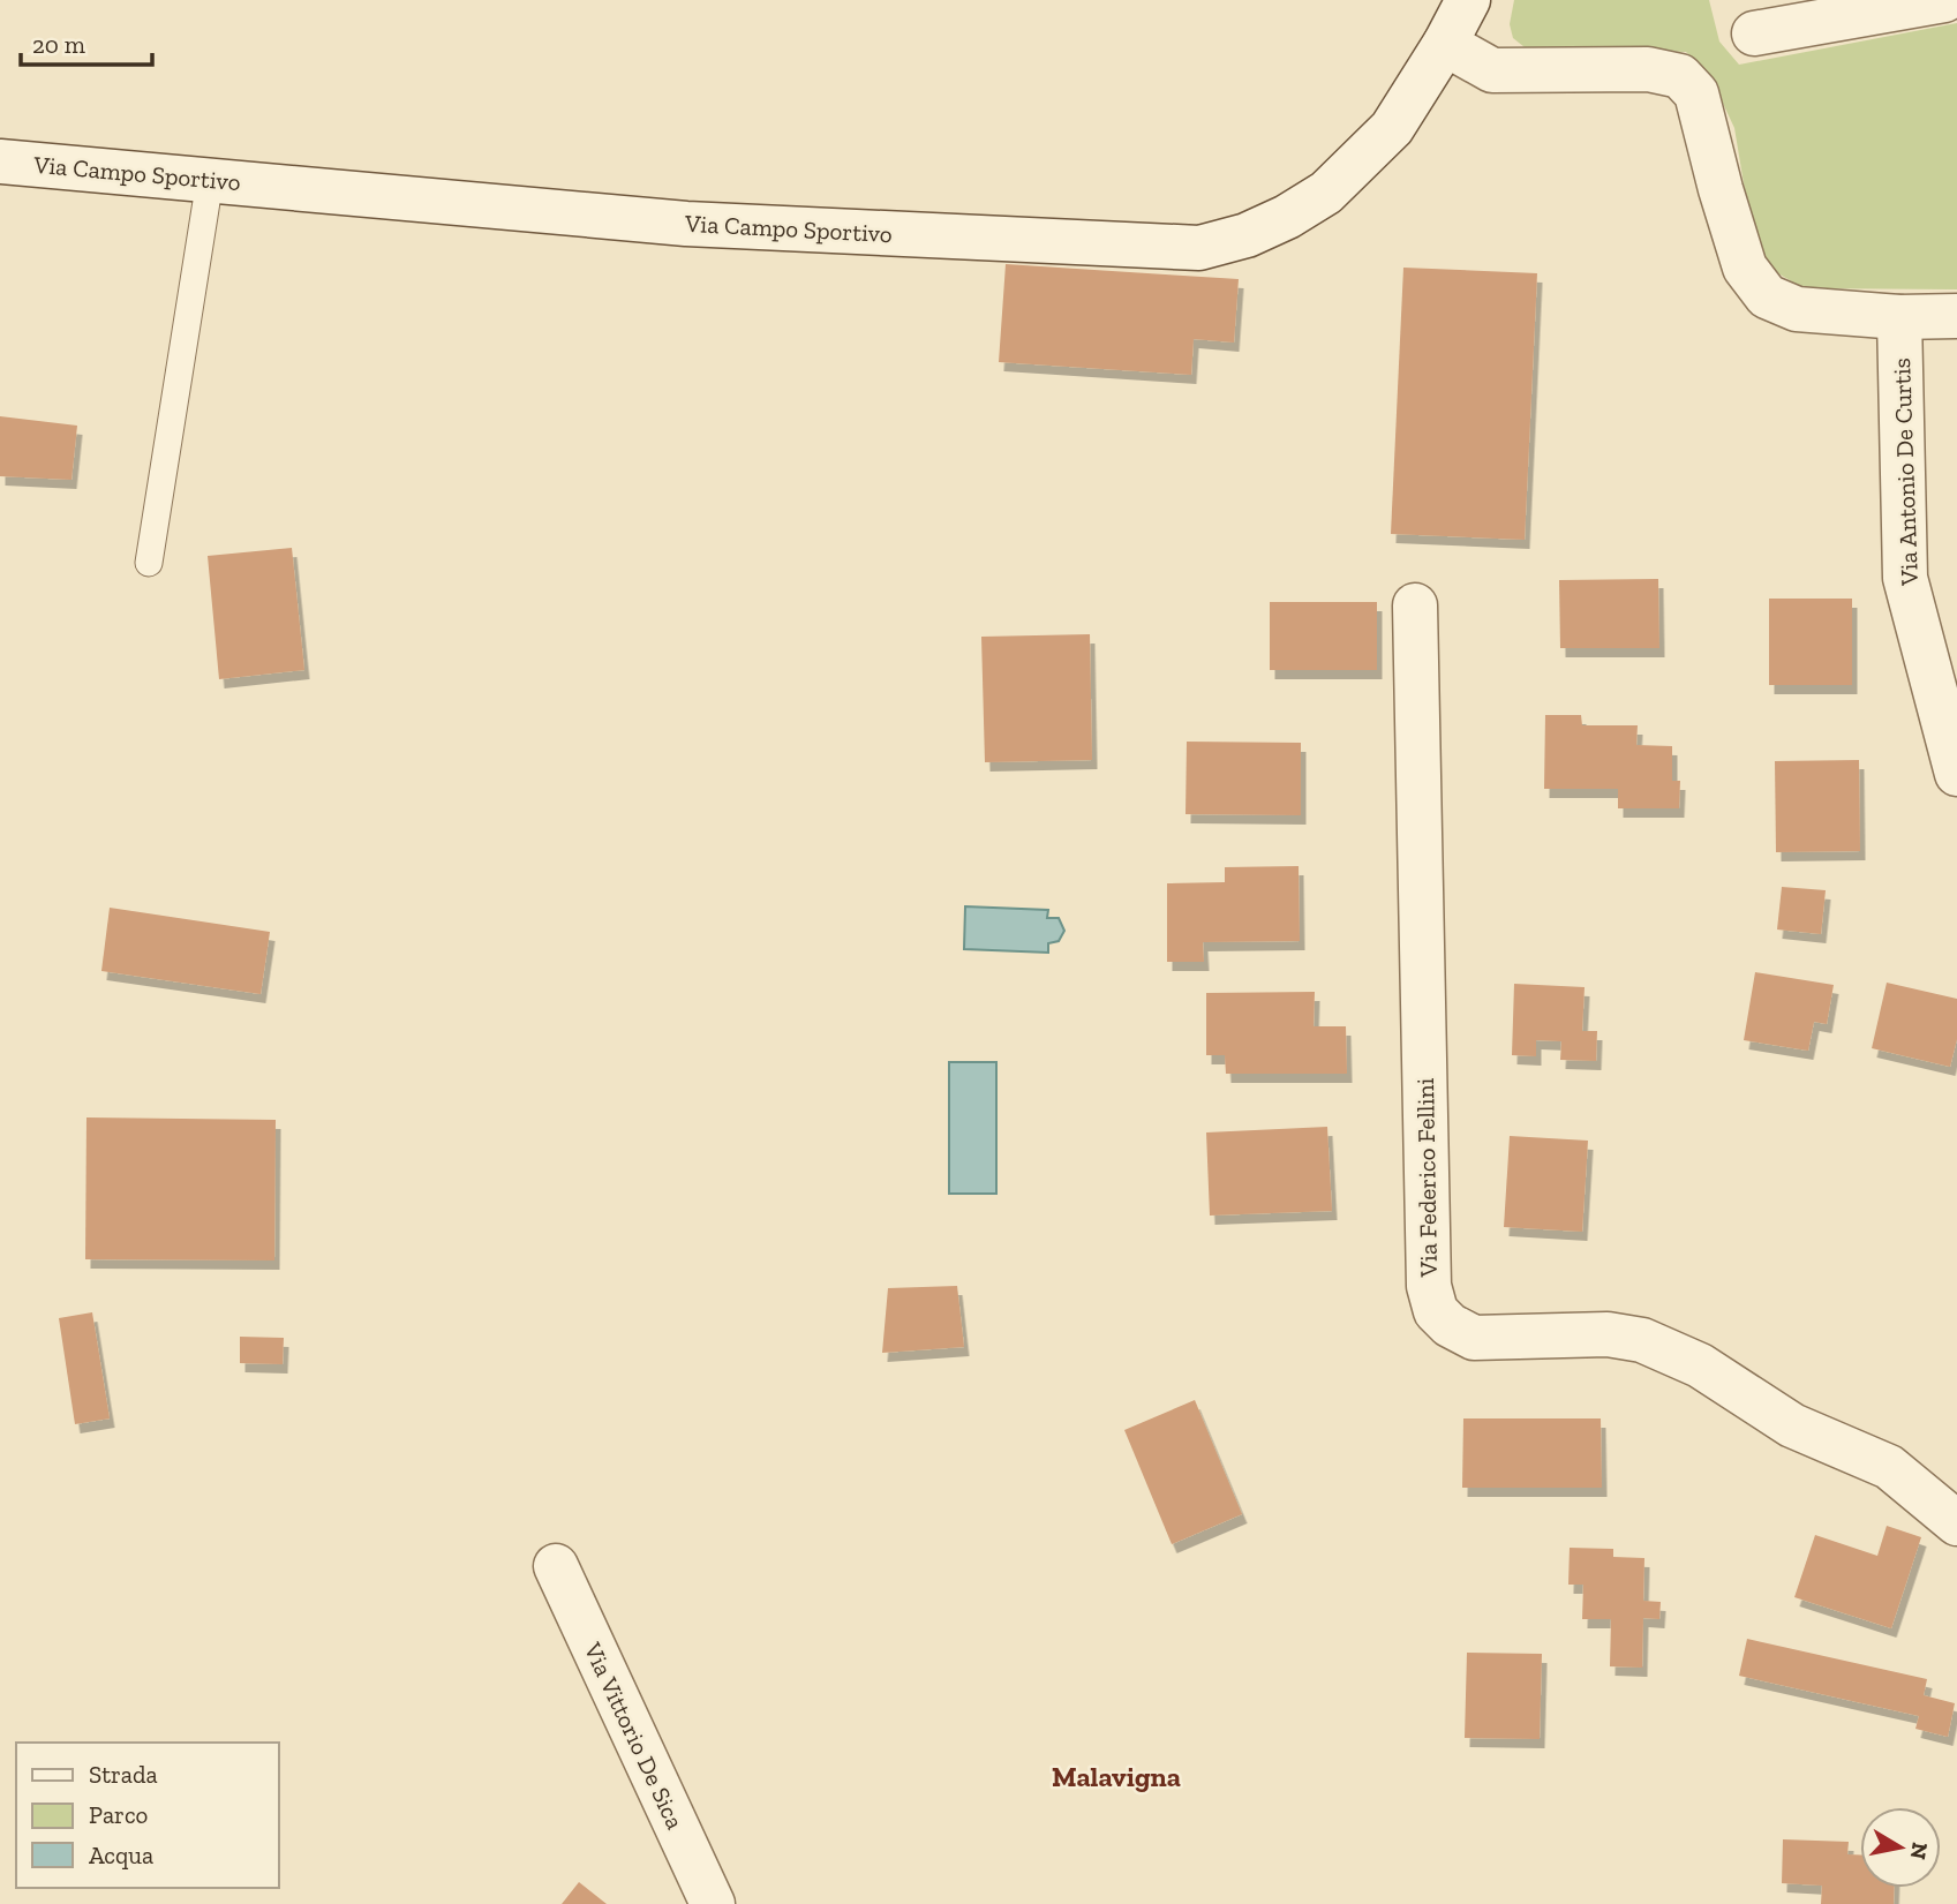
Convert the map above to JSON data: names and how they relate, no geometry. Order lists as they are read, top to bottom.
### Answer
{
  "streets": {
    "street": [
      "Via Campo Sportivo",
      "Via Antonio De Curtis",
      "Via Federico Fellini",
      "Via Vittorio De Sica"
    ]
  },
  "districts": ["Malavigna"],
  "legend": ["Strada", "Parco", "Acqua"],
  "scale_bar": "20 m",
  "north": "right"
}
